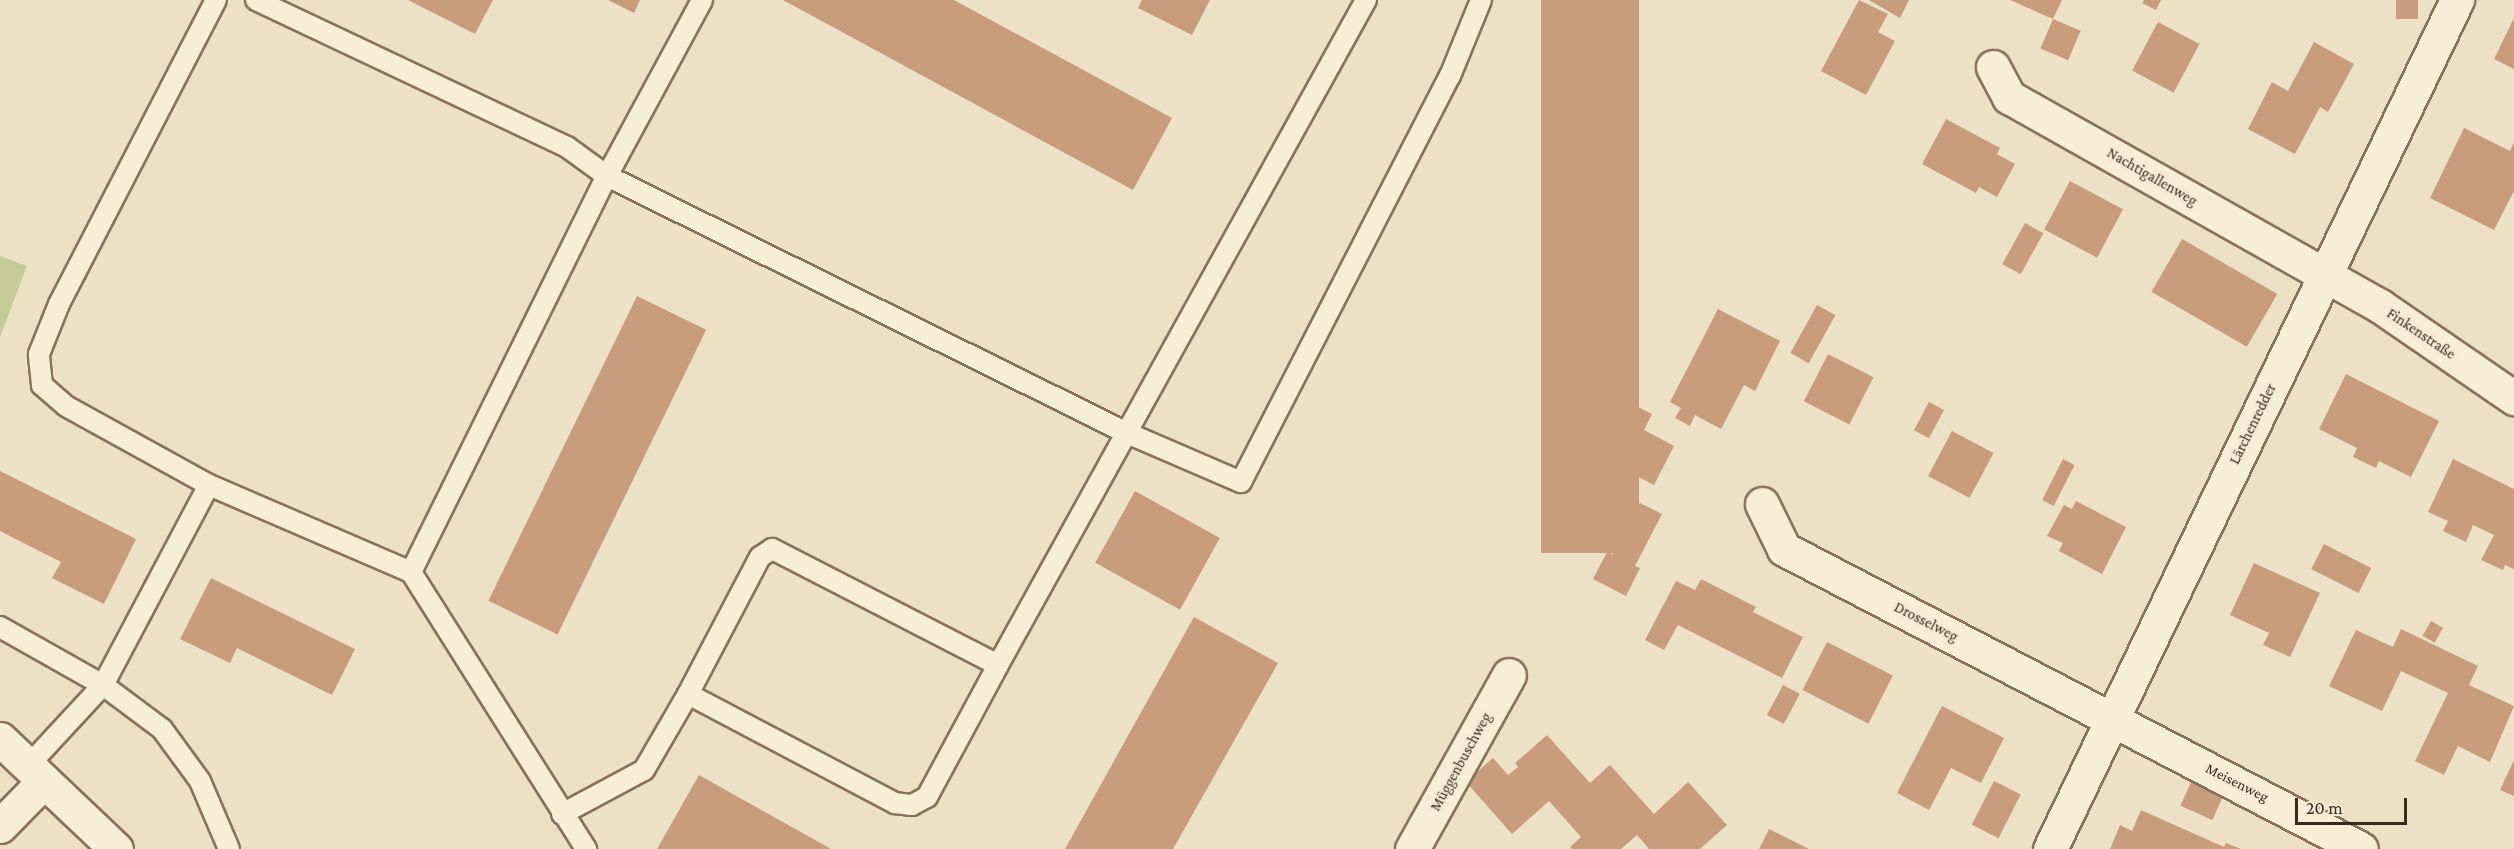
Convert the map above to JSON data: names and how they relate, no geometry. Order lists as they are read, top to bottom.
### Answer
{
  "streets": {
    "street": [
      "Nachtigallenweg",
      "Finkenstraße",
      "Lärchenredder",
      "Drosselweg",
      "Müggenbuschweg",
      "Meisenweg"
    ]
  },
  "crossings": [
    ["Nachtigallenweg", "Finkenstraße"],
    ["Nachtigallenweg", "Lärchenredder"],
    ["Finkenstraße", "Lärchenredder"],
    ["Lärchenredder", "Drosselweg"],
    ["Lärchenredder", "Meisenweg"],
    ["Drosselweg", "Meisenweg"]
  ],
  "scale_bar": "20 m"
}
